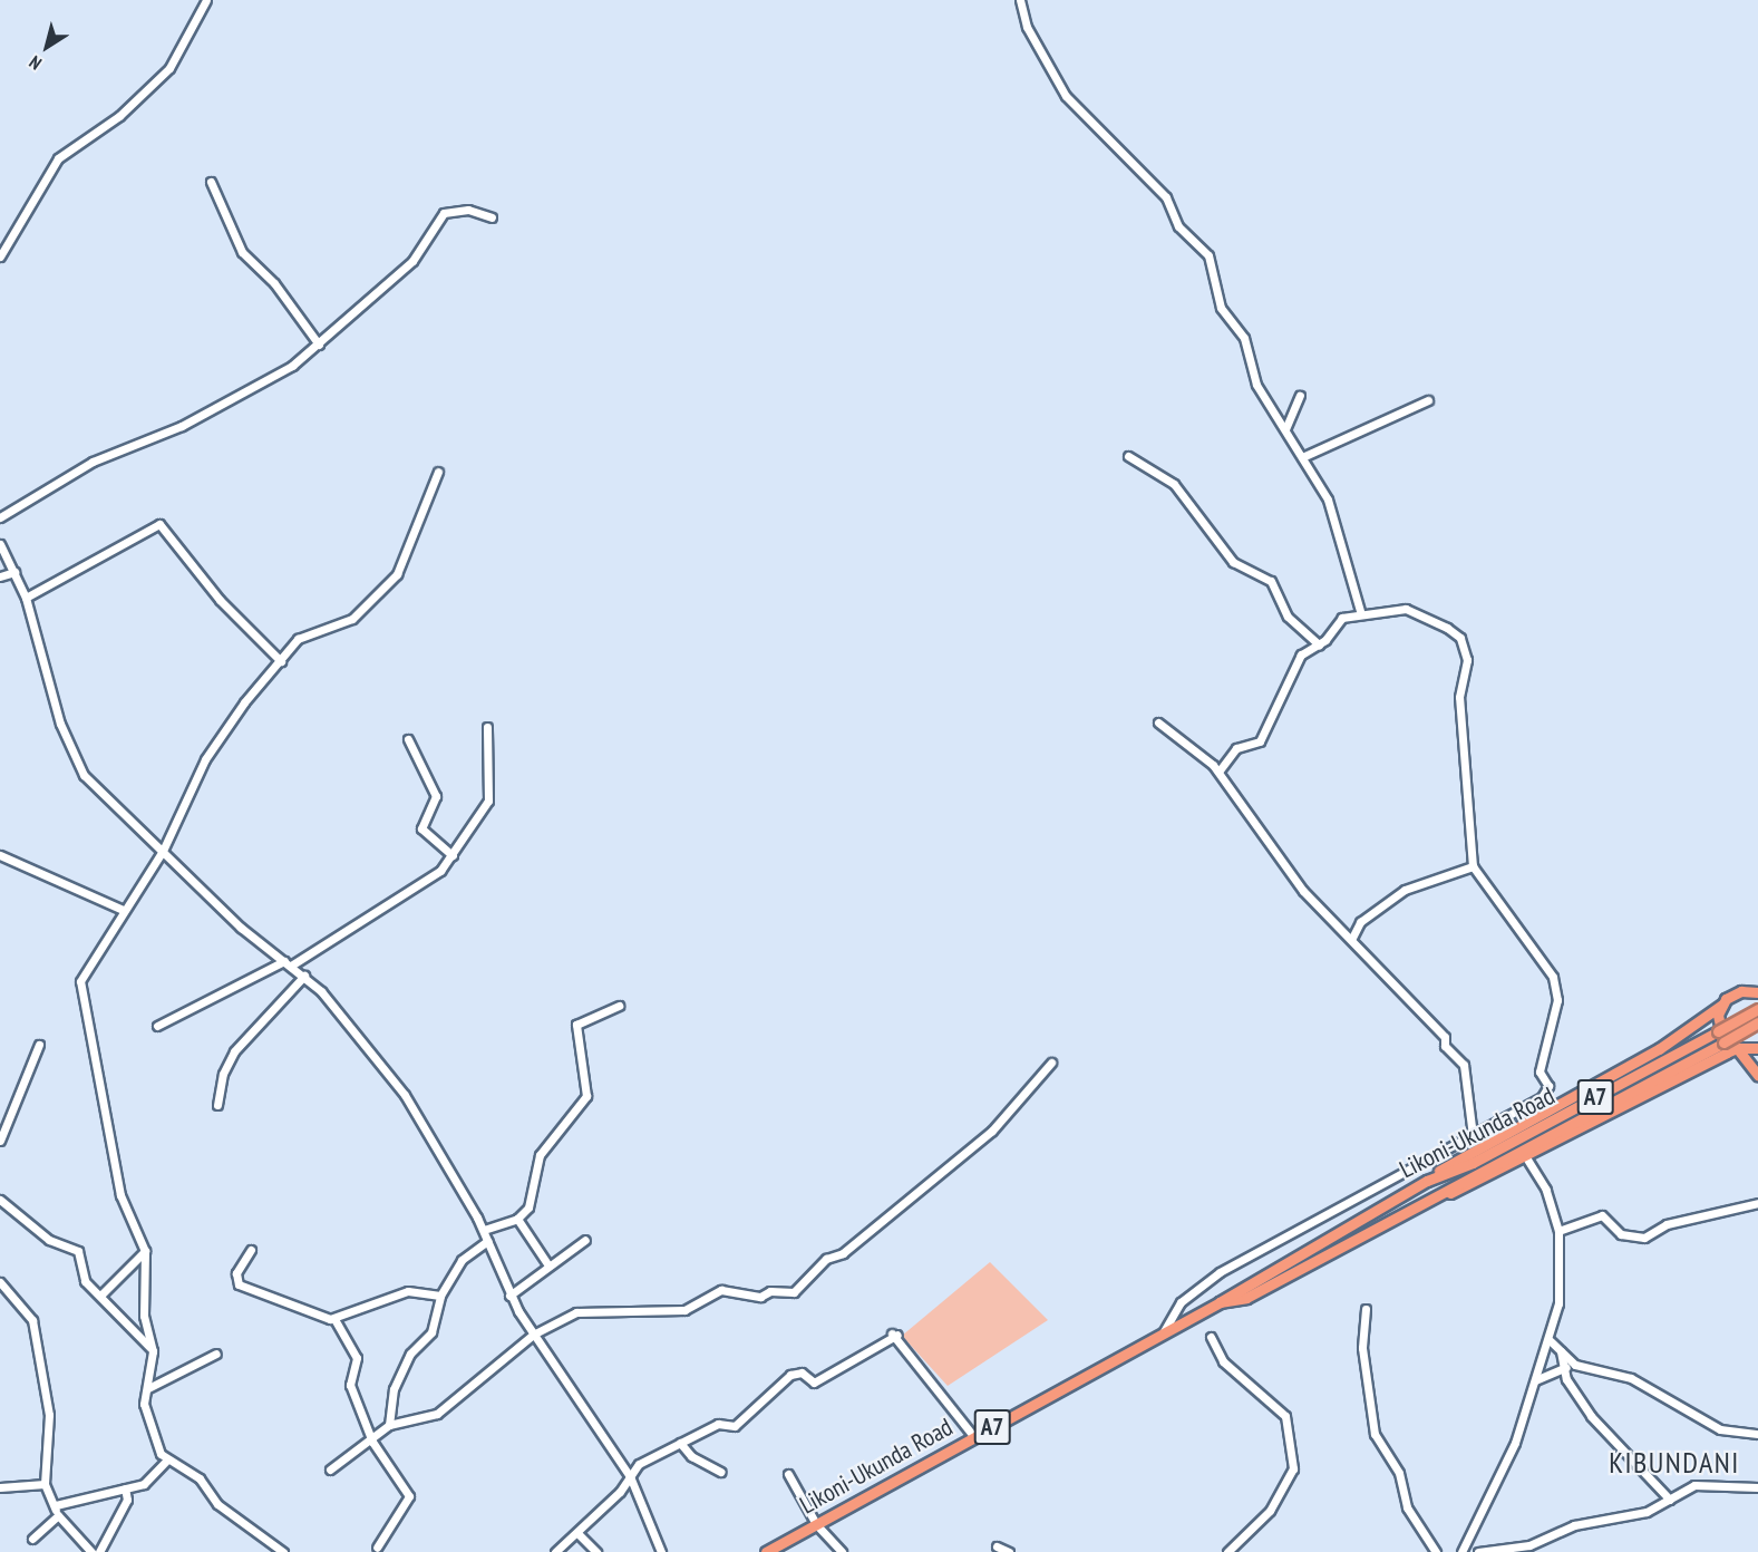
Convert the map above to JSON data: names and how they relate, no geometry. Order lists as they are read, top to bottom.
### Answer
{
  "streets": {
    "highway": ["A7", "Likoni-Ukunda Road"]
  },
  "districts": ["KIBUNDANI"],
  "north": "bottom left"
}
